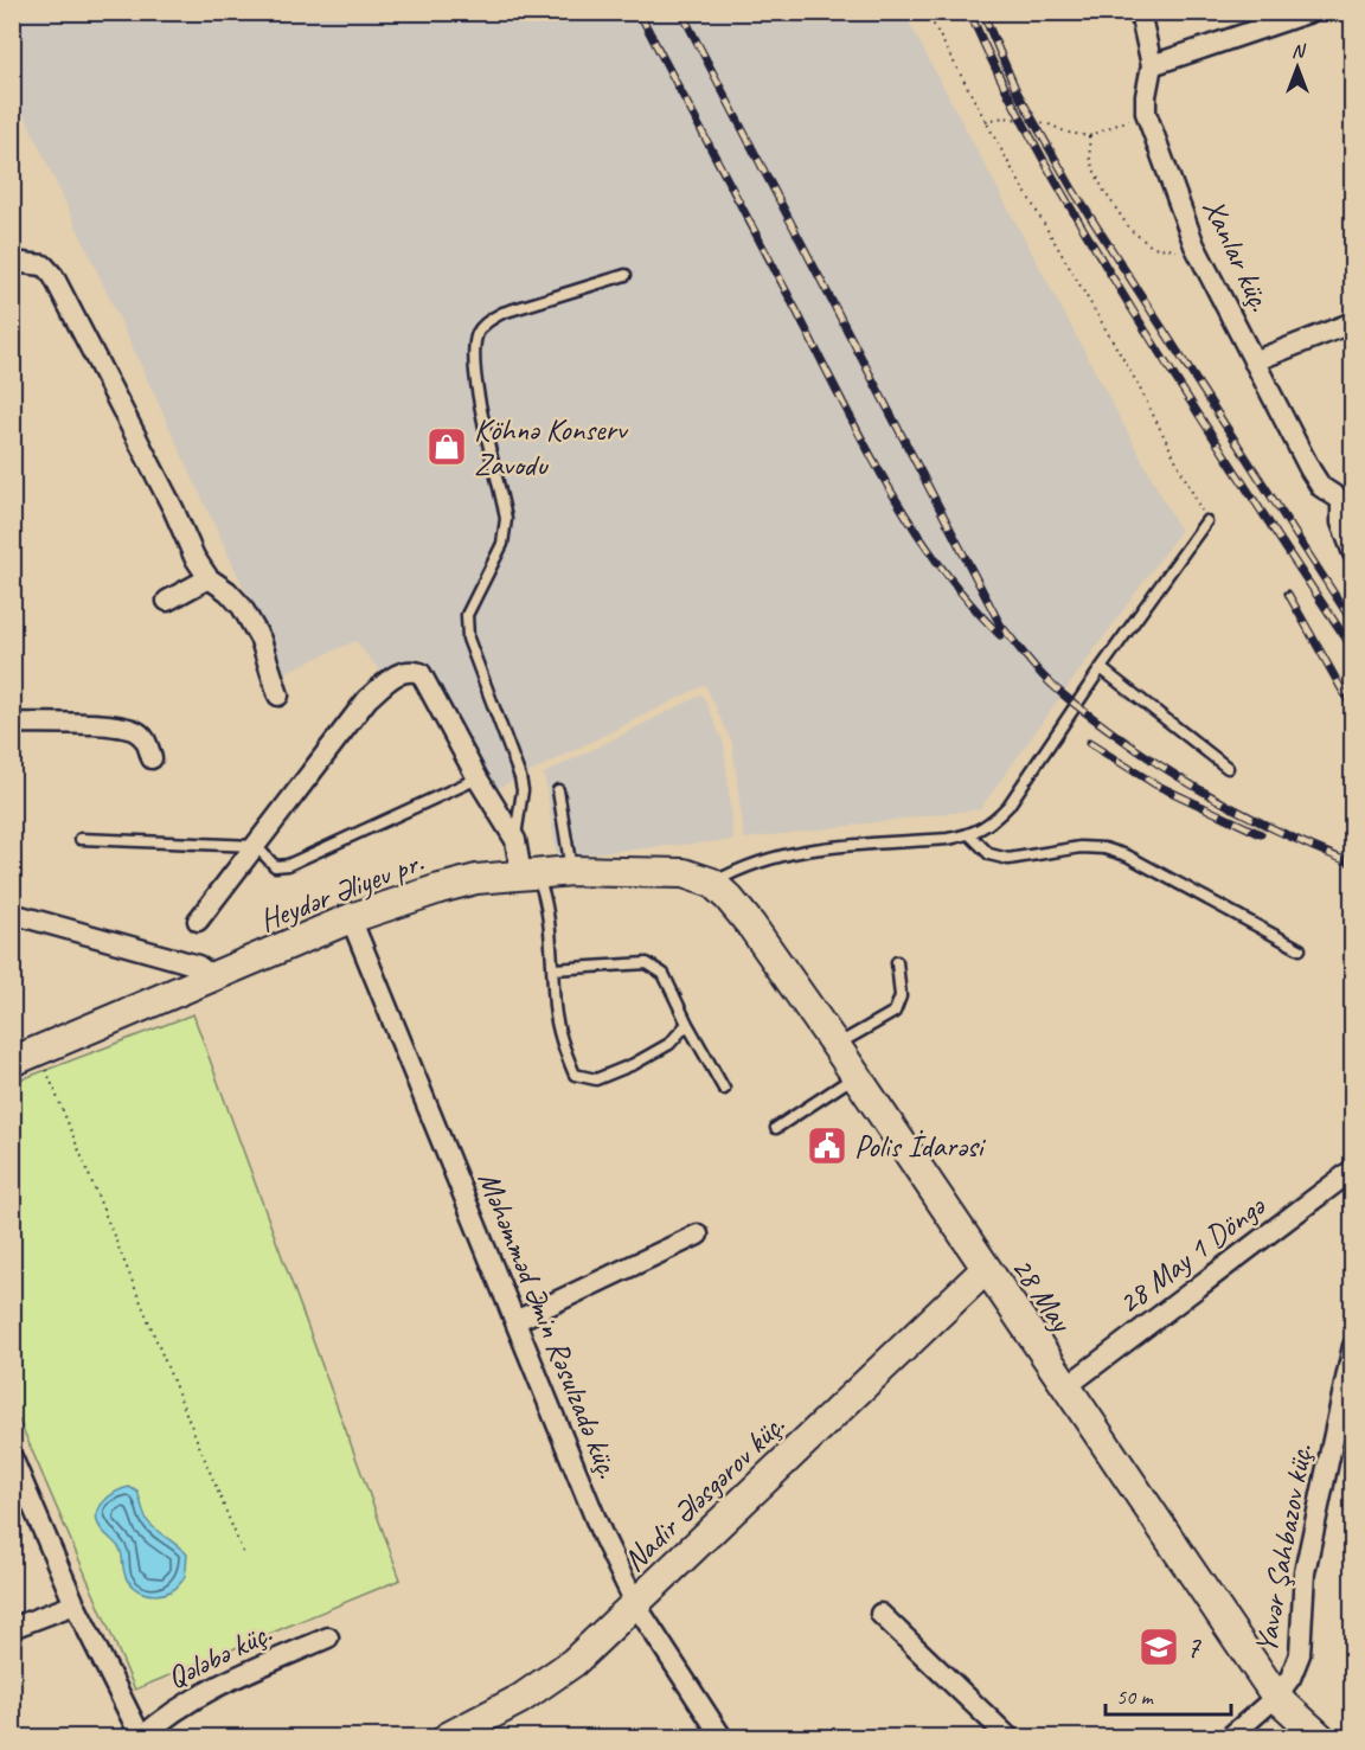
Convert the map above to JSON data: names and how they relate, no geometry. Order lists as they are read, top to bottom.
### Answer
{
  "streets": {
    "main road": ["Heydər Əliyev pr.", "28 May", "Nadir Ələsgərov küç."],
    "street": [
      "Xanlar küç.",
      "28 May 1 Döngə",
      "Məhəmməd Əmin Rəsulzadə küç.",
      "Yavər Şahbazov küç.",
      "Qələbə küç."
    ]
  },
  "crossings": [
    ["Heydər Əliyev pr.", "28 May"],
    ["Heydər Əliyev pr.", "Məhəmməd Əmin Rəsulzadə küç."],
    ["28 May 1 Döngə", "28 May"],
    ["28 May", "Nadir Ələsgərov küç."],
    ["28 May", "Yavər Şahbazov küç."],
    ["Məhəmməd Əmin Rəsulzadə küç.", "Nadir Ələsgərov küç."]
  ],
  "places": {
    "shop": ["Köhnə Konserv Zavodu"],
    "public building": ["Polis İdarəsi"],
    "school or university": ["7"]
  },
  "scale_bar": "50 m",
  "north": "top"
}
